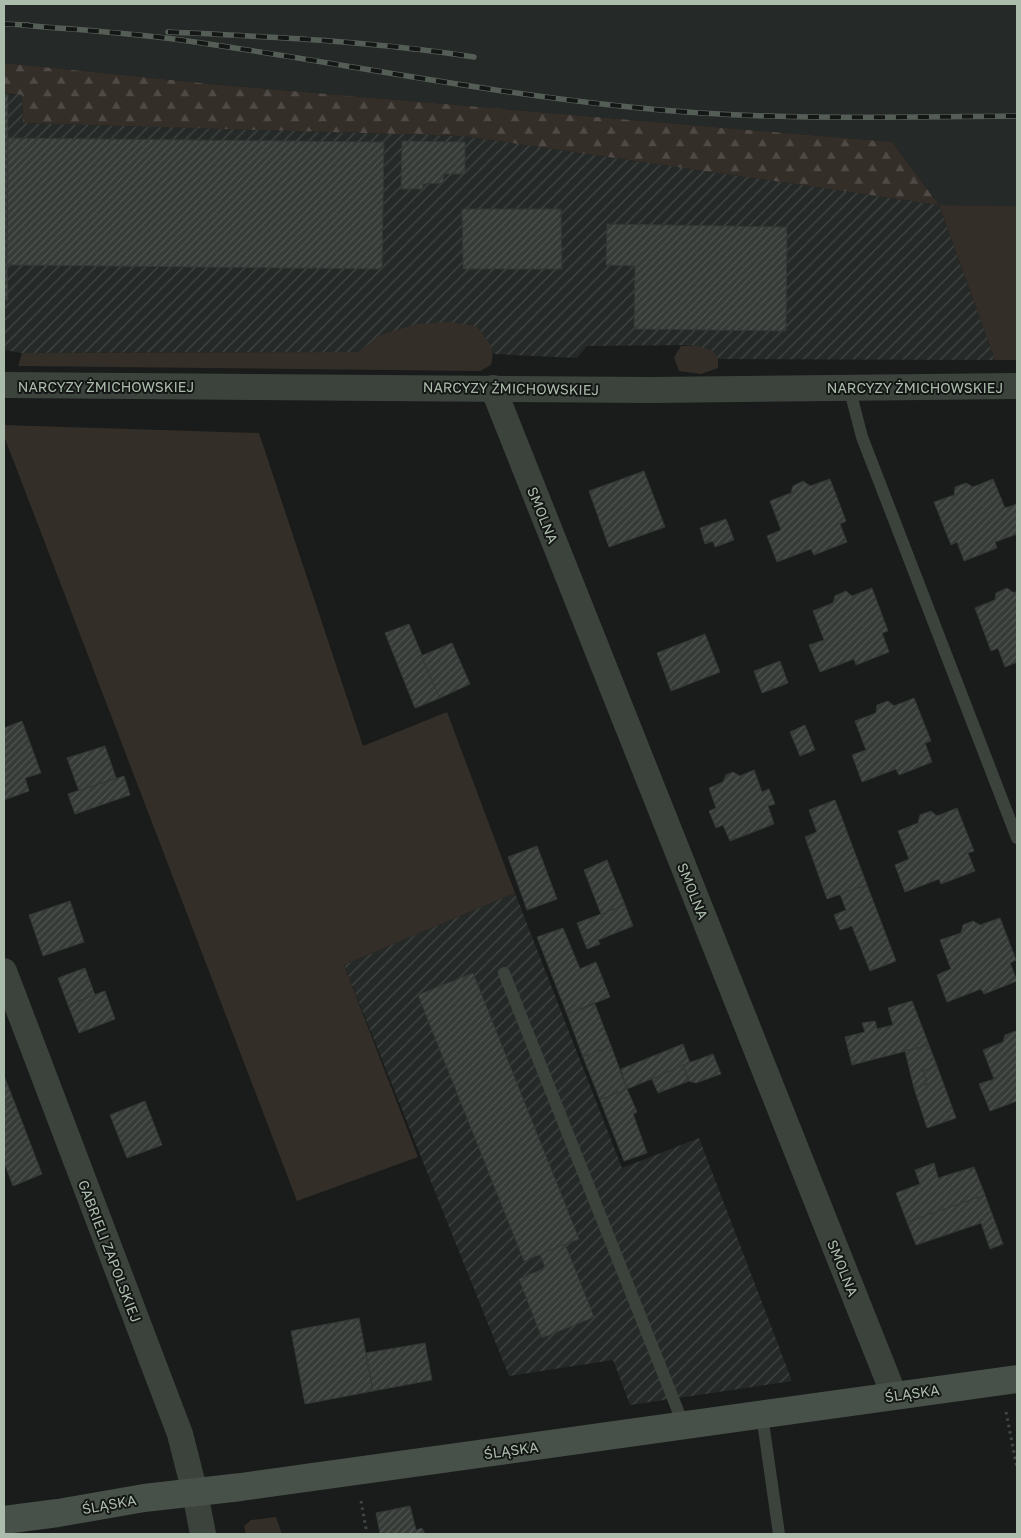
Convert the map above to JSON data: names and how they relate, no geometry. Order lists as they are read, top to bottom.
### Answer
{
  "streets": {
    "street": [
      "NARCYZY ŻMICHOWSKIEJ",
      "SMOLNA",
      "GABRIELI ZAPOLSKIEJ",
      "ŚLĄSKA"
    ]
  },
  "crossings": [
    ["NARCYZY ŻMICHOWSKIEJ", "SMOLNA"],
    ["SMOLNA", "ŚLĄSKA"],
    ["GABRIELI ZAPOLSKIEJ", "ŚLĄSKA"]
  ]
}
